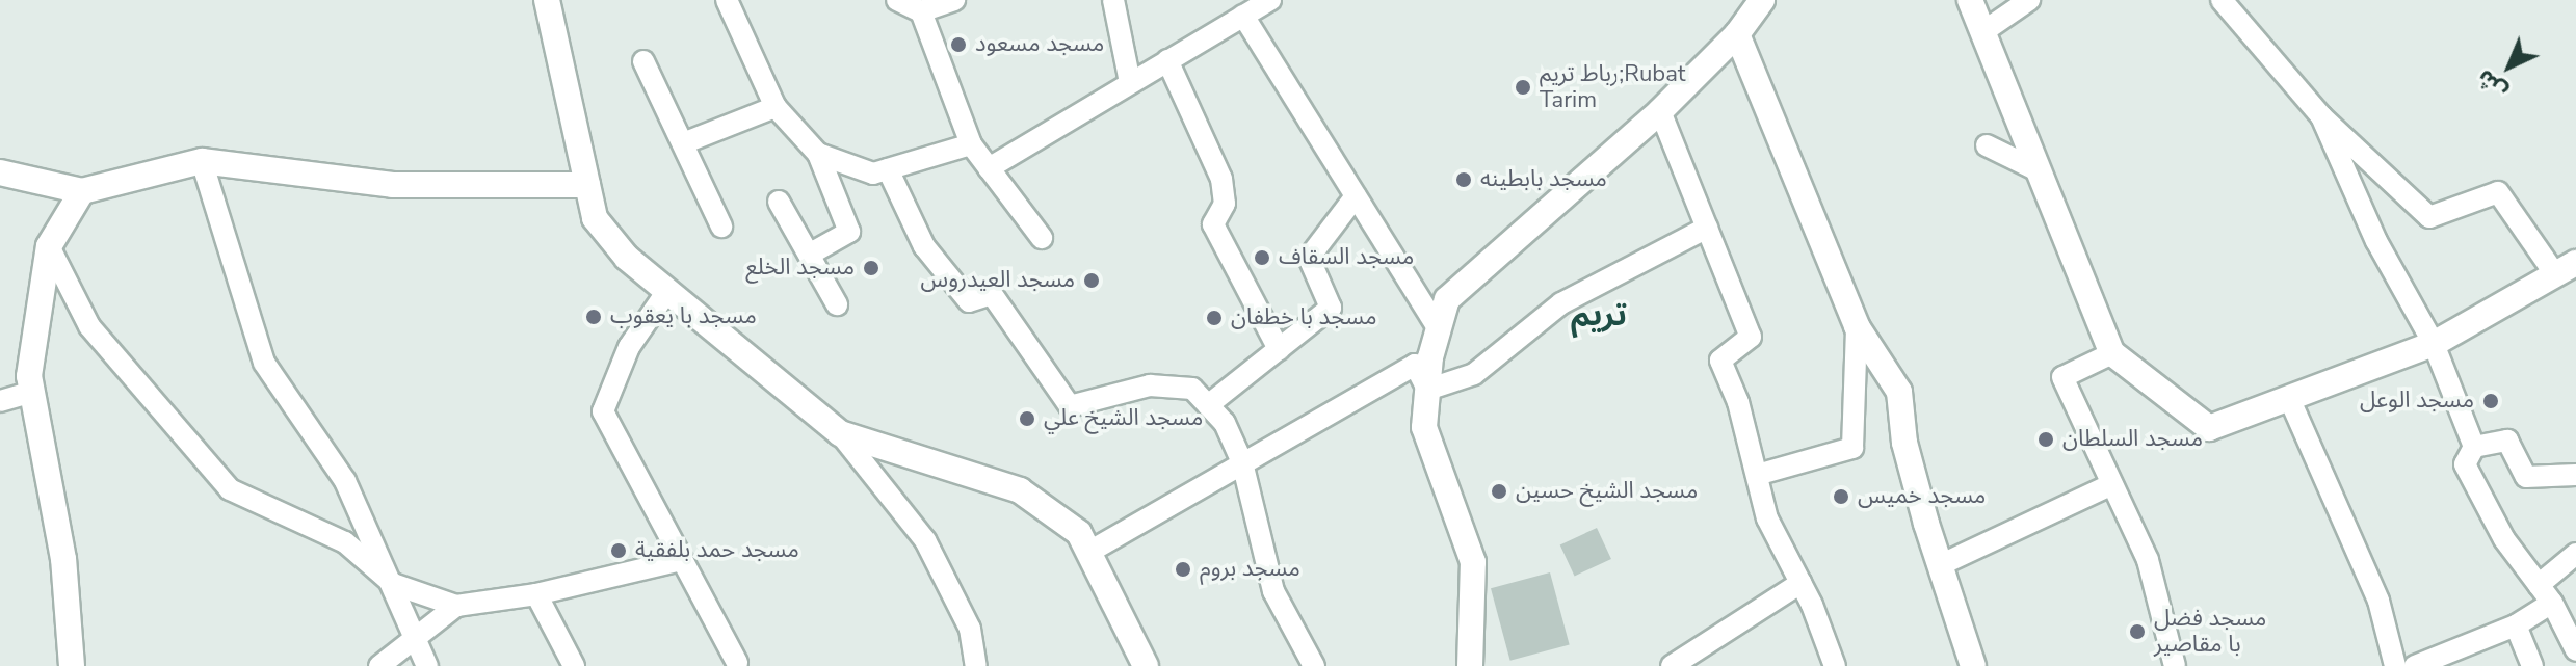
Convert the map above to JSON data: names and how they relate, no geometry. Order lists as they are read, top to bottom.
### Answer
{
  "districts": ["تريم"],
  "places": [
    "مسجد مسعود",
    "رباط تريم;Rubat Tarim",
    "مسجد بابطينه",
    "مسجد السقاف",
    "مسجد الخلع",
    "مسجد العيدروس",
    "مسجد با يعقوب",
    "مسجد با خطفان",
    "مسجد الوعل",
    "مسجد الشيخ علي",
    "مسجد السلطان",
    "مسجد الشيخ حسين",
    "مسجد خميس",
    "مسجد حمد بلفقية",
    "مسجد بروم",
    "مسجد فضل با مقاصير"
  ],
  "north": "bottom left"
}
